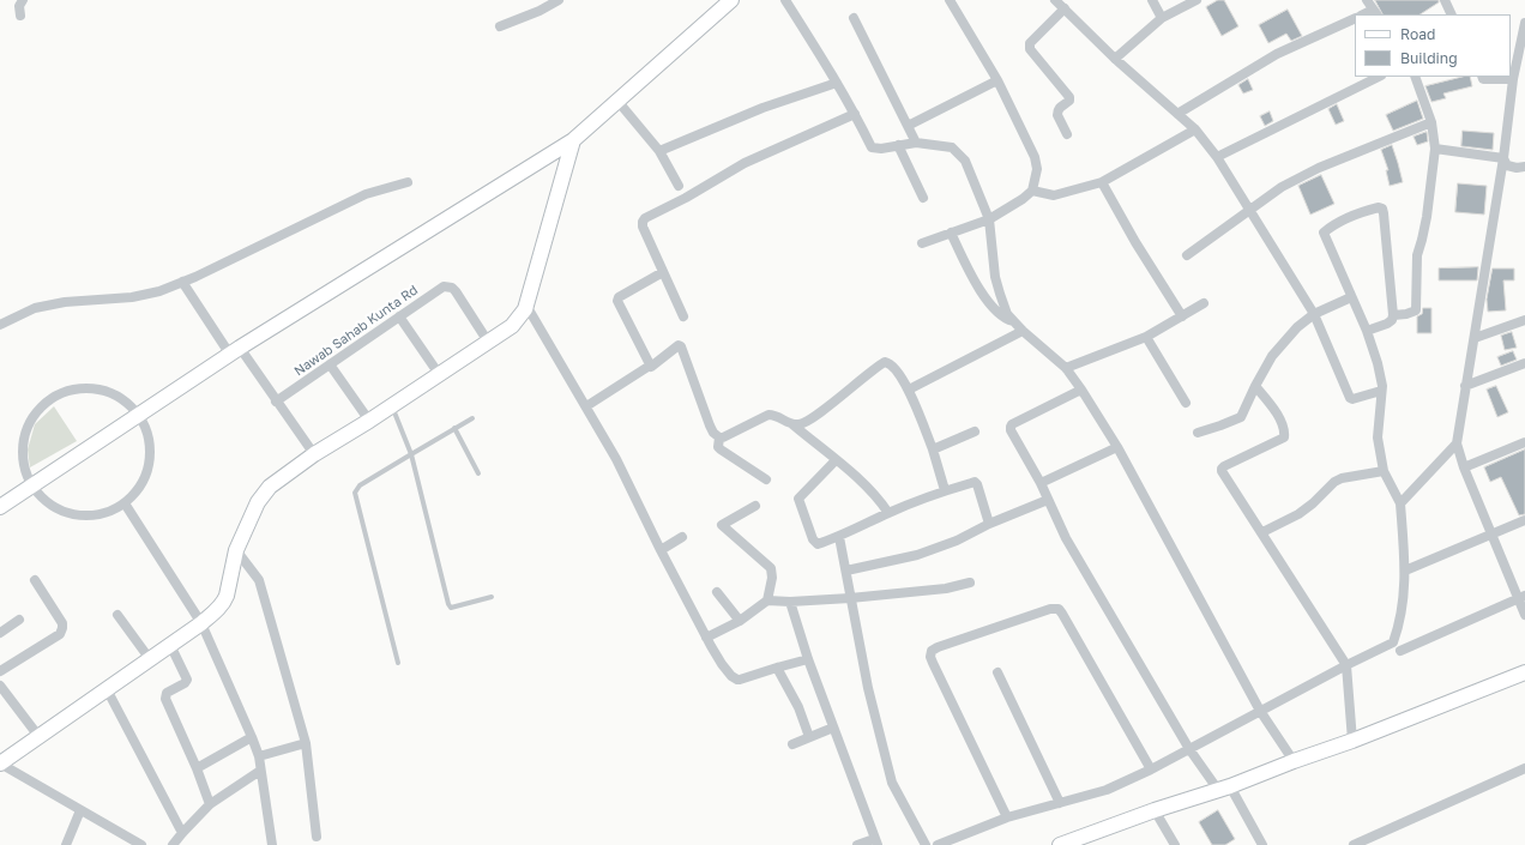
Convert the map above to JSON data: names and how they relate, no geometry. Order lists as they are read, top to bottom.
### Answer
{
  "streets": {
    "street": ["Nawab Sahab Kunta Rd"]
  },
  "legend": ["Road", "Building"]
}
